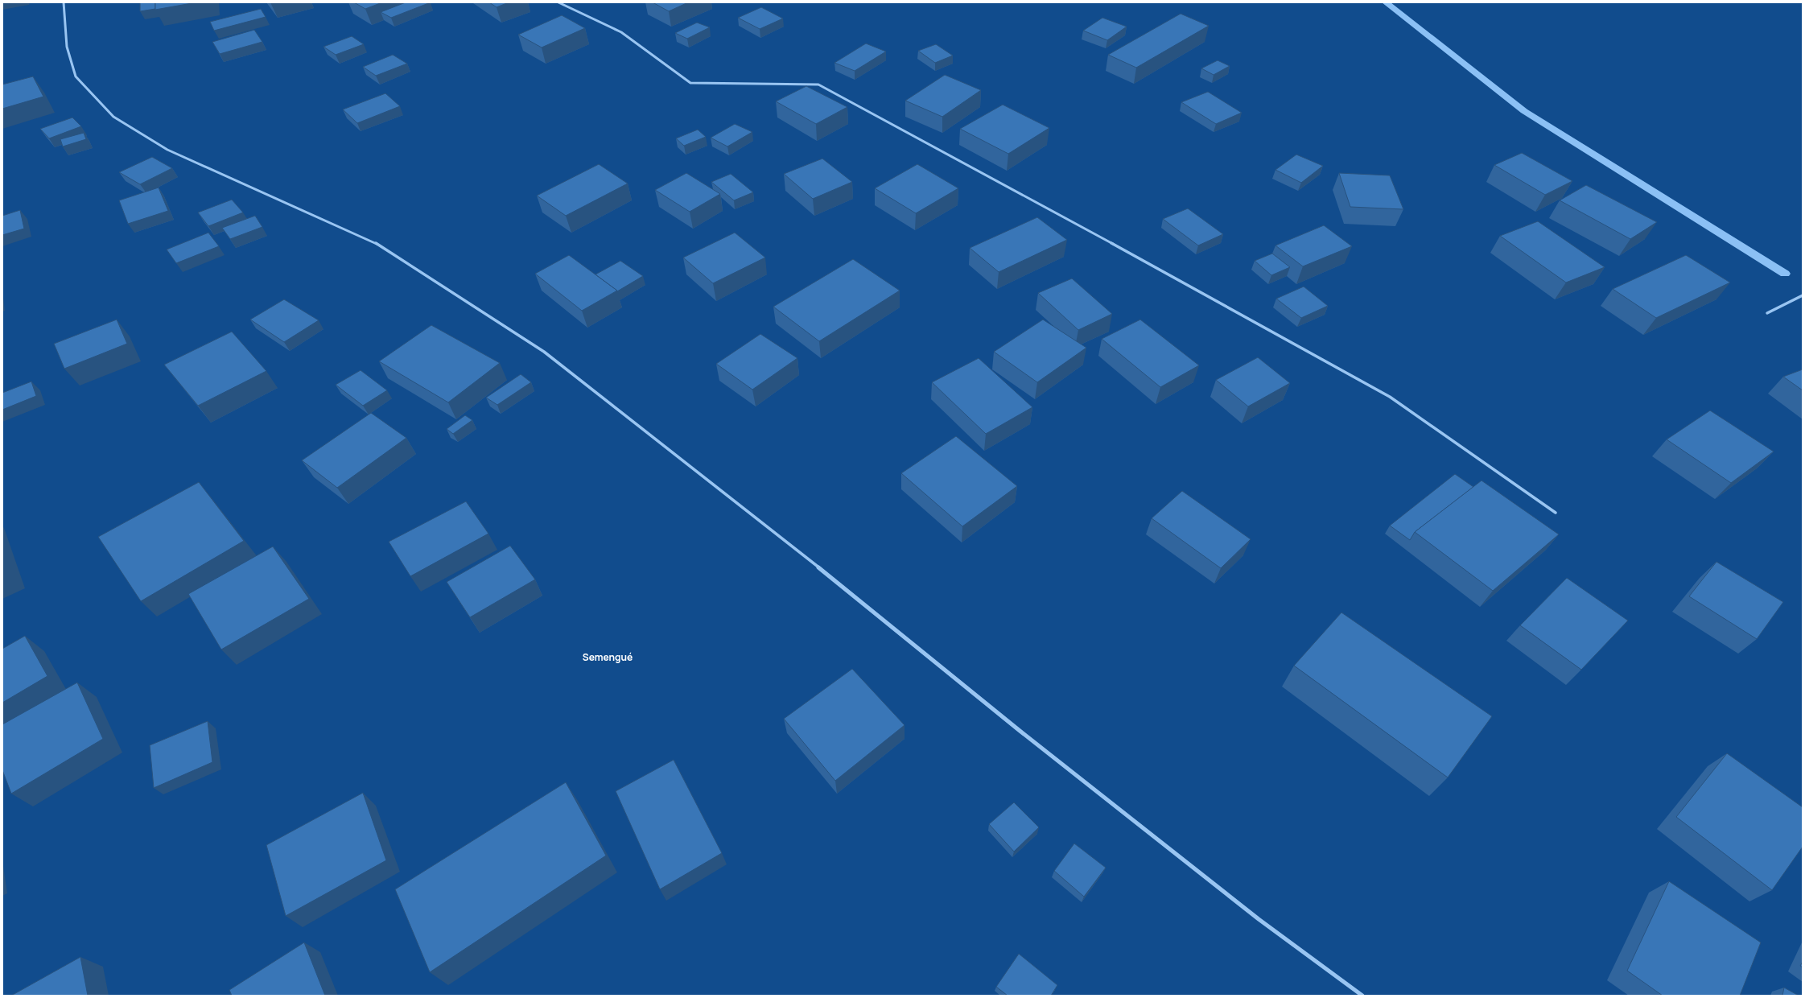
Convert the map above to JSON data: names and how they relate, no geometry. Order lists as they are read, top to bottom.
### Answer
{
  "districts": ["Semengué"]
}
